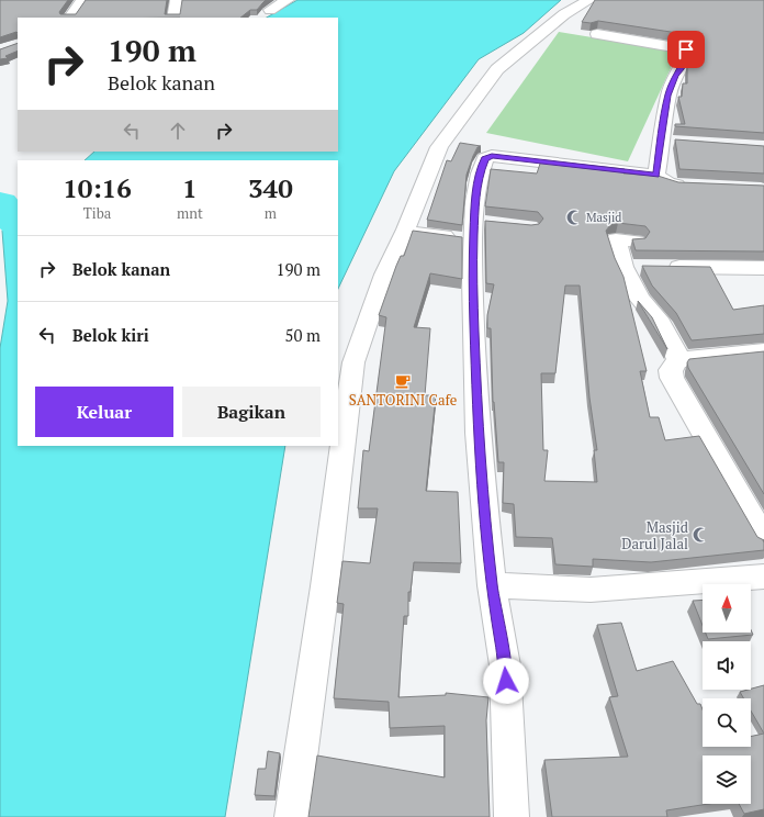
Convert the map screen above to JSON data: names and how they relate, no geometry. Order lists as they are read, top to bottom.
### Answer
{
  "places": {
    "mosque": ["Masjid", "Masjid Darul Jalal"],
    "cafe": ["SANTORINI Cafe"]
  },
  "north": "top",
  "page": {
    "turn": ["190 m", "Belok kanan"],
    "eta": [
      "10:16",
      "Tiba",
      "1",
      "mnt",
      "340",
      "m"
    ],
    "list": [
      {
        "name": "Belok kanan",
        "value": "190 m"
      },
      {
        "name": "Belok kiri",
        "value": "50 m"
      }
    ],
    "buttons": ["Keluar", "Bagikan"]
  }
}
